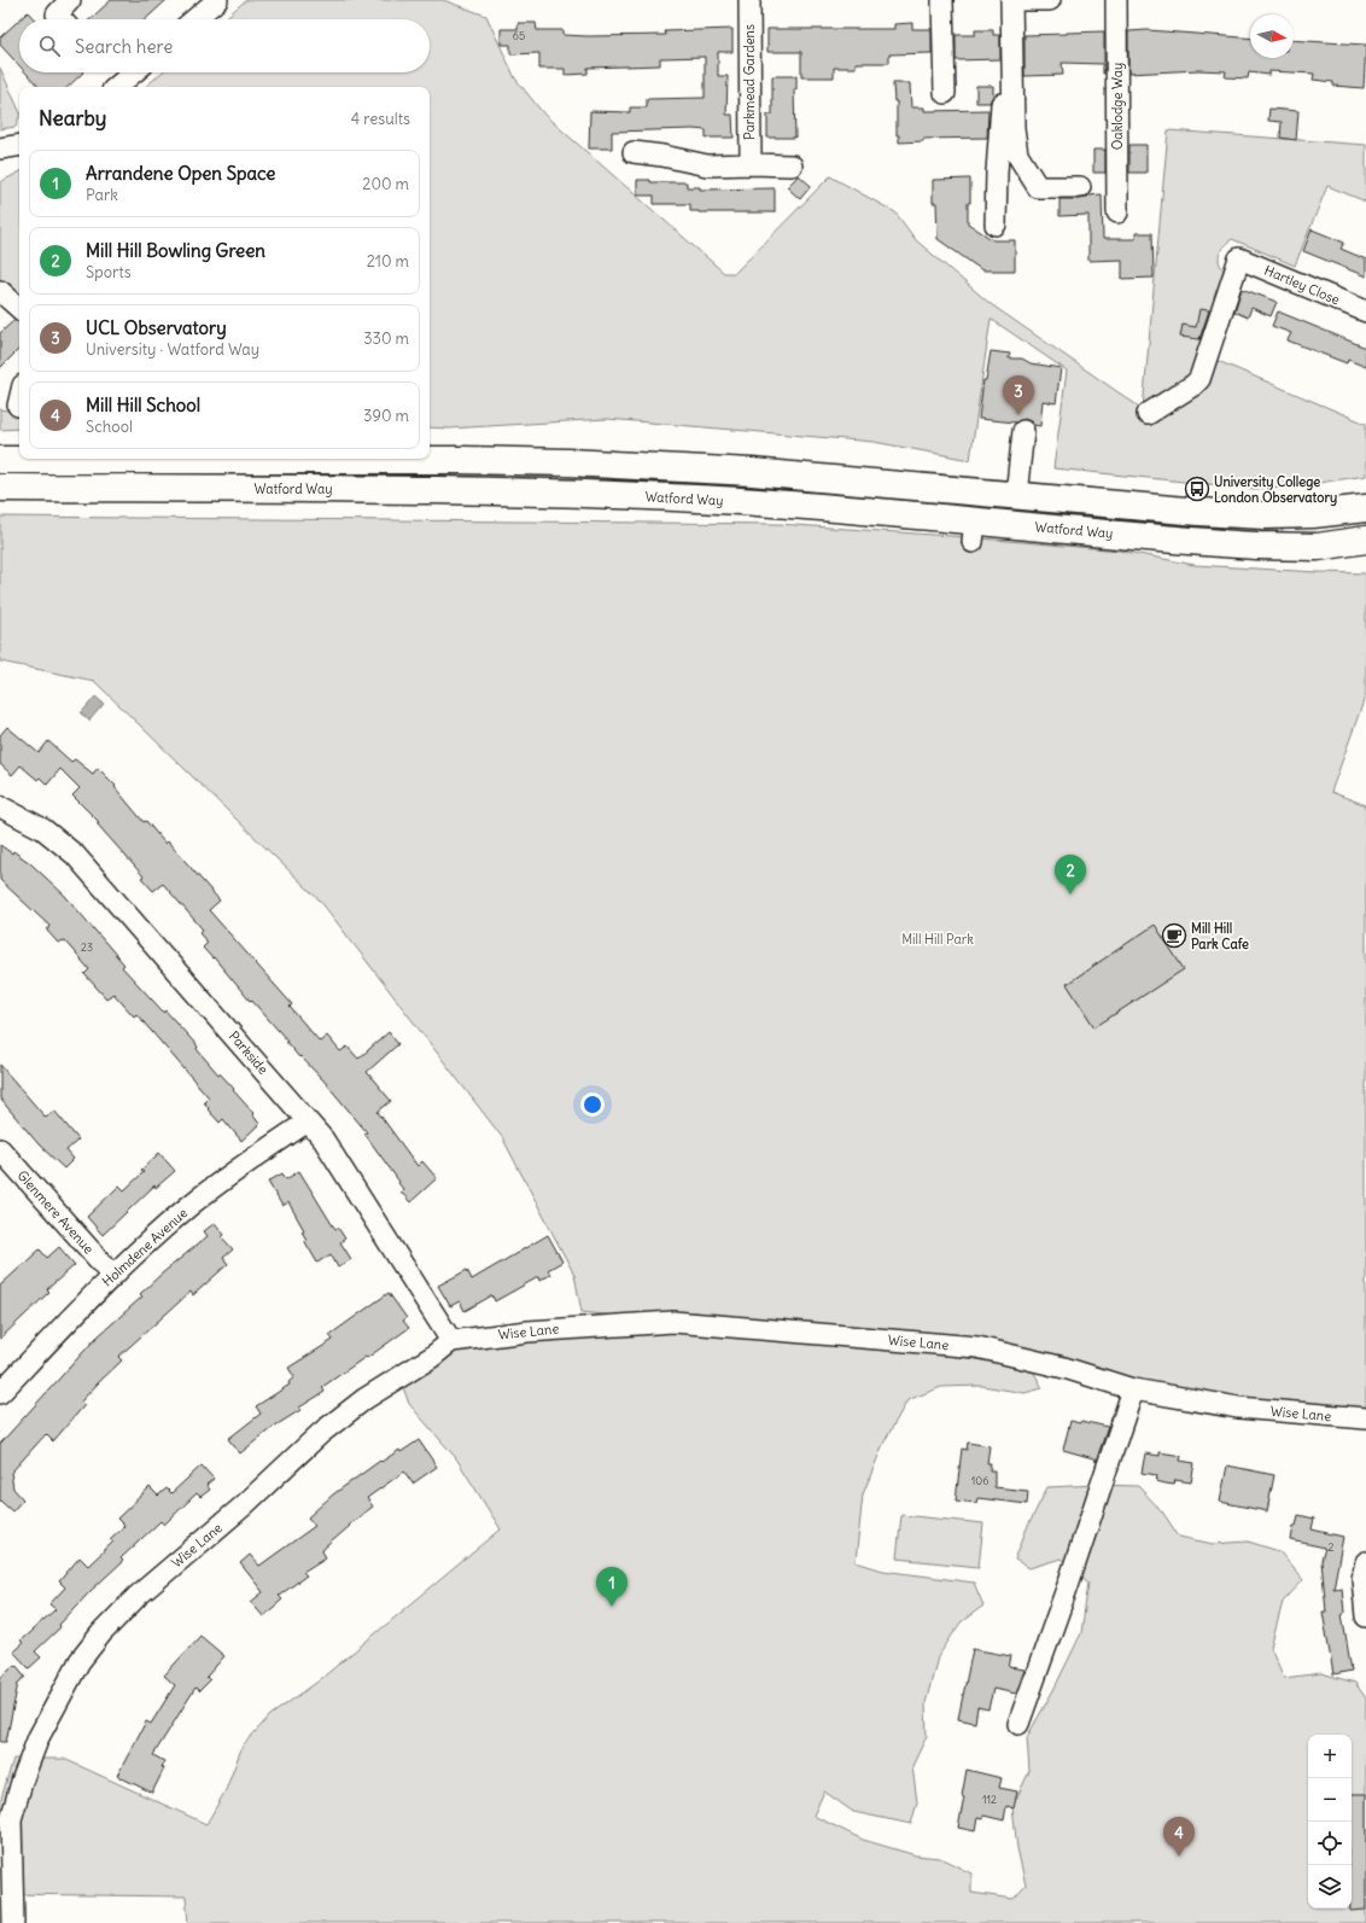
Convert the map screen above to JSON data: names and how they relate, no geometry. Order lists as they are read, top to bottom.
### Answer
{
  "streets": {
    "highway": ["Watford Way"],
    "street": [
      "Parkmead Gardens",
      "Oaklodge Way",
      "Hartley Close",
      "Parkside",
      "Glenmere Avenue",
      "Holmdene Avenue",
      "Wise Lane"
    ]
  },
  "crossings": [
    ["Parkside", "Holmdene Avenue"],
    ["Parkside", "Wise Lane"],
    ["Glenmere Avenue", "Holmdene Avenue"]
  ],
  "parks": ["Mill Hill Park"],
  "places": {
    "bus stop": ["University College London Observatory"],
    "cafe": ["Mill Hill Park Cafe"]
  },
  "house_numbers": [
    "65",
    "23",
    "106",
    "2",
    "112"
  ],
  "north": "right",
  "page": {
    "search": "Search here",
    "heading": ["Nearby", "4 results"],
    "list": [
      {
        "mark": "1",
        "name": "Arrandene Open Space",
        "note": "Park",
        "value": "200 m"
      },
      {
        "mark": "2",
        "name": "Mill Hill Bowling Green",
        "note": "Sports",
        "value": "210 m"
      },
      {
        "mark": "3",
        "name": "UCL Observatory",
        "note": "University · Watford Way",
        "value": "330 m"
      },
      {
        "mark": "4",
        "name": "Mill Hill School",
        "note": "School",
        "value": "390 m"
      }
    ],
    "pins": [
      "3",
      "2",
      "1",
      "4"
    ],
    "map_buttons": ["+", "−"]
  }
}
